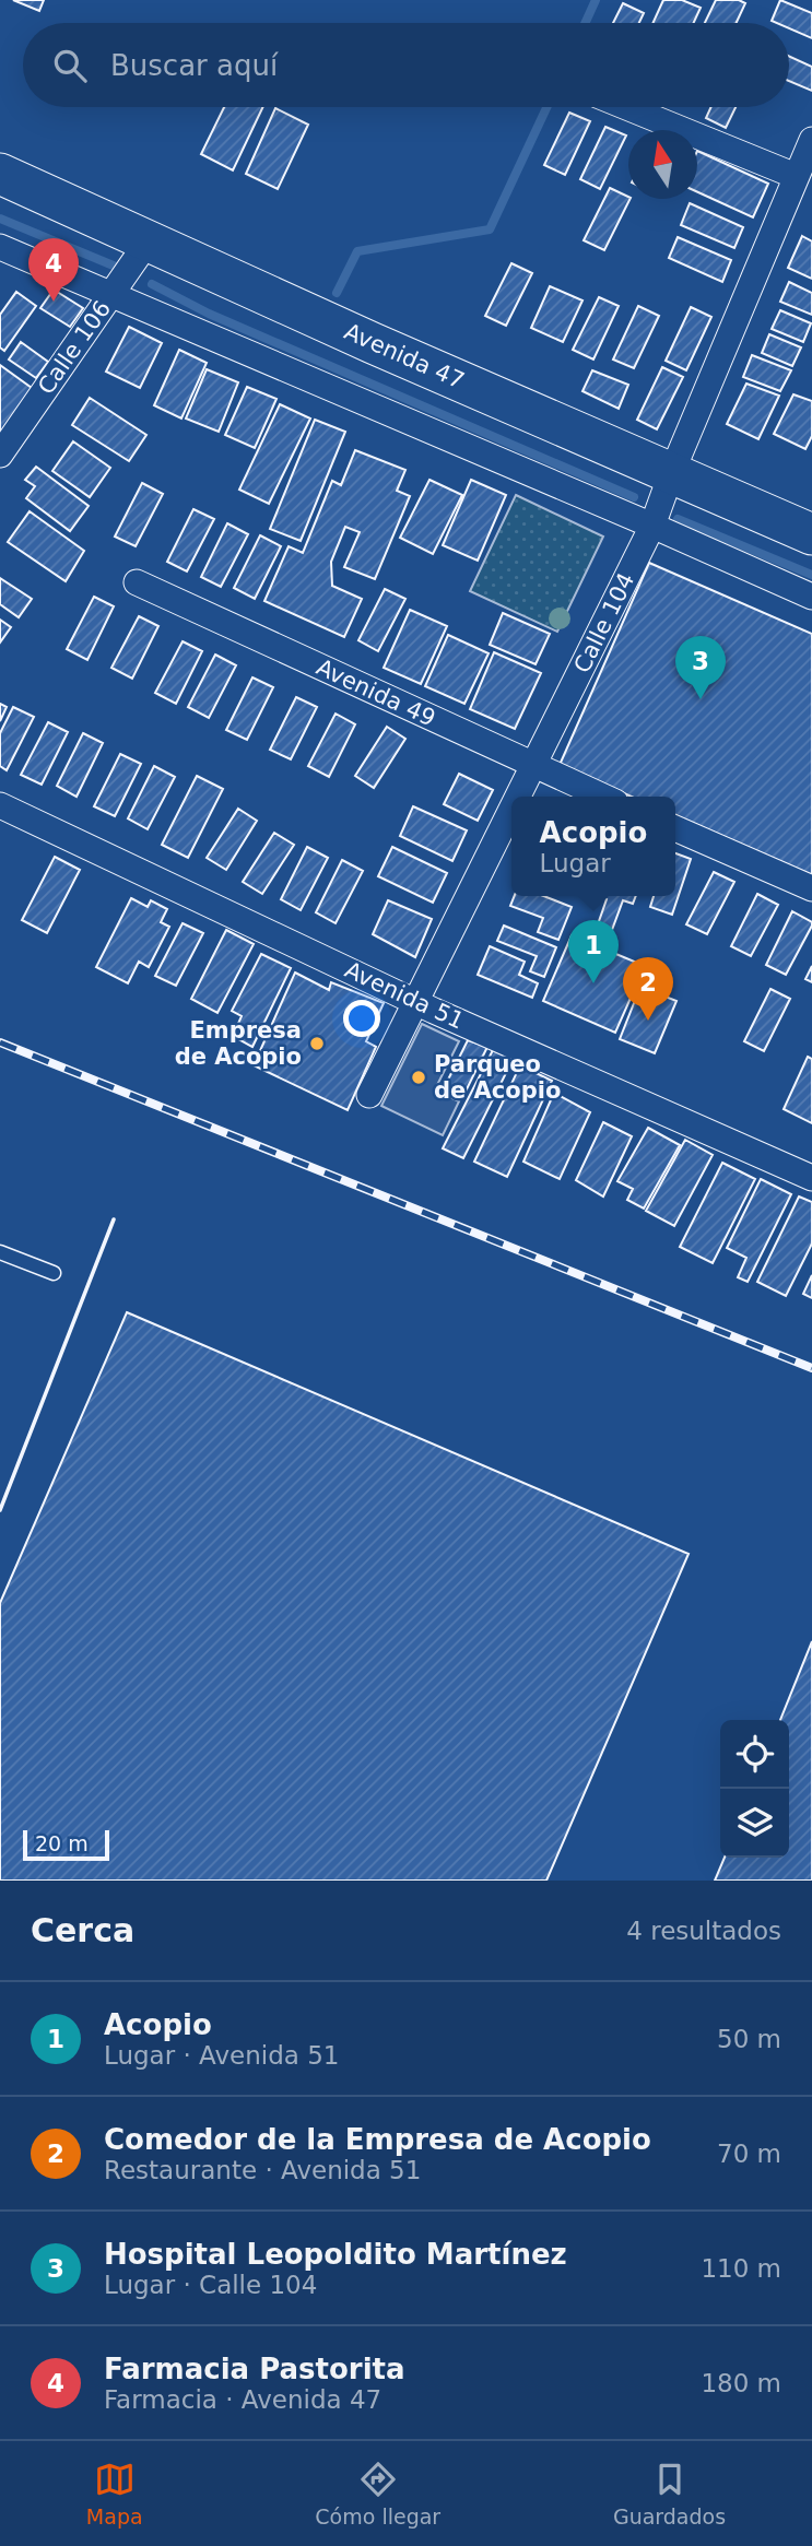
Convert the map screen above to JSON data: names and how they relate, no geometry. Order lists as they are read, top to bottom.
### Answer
{
  "streets": {
    "main road": ["Avenida 47"],
    "street": [
      "Calle 106",
      "Calle 104",
      "Avenida 49",
      "Avenida 51"
    ]
  },
  "crossings": [
    ["Calle 106", "Avenida 47"],
    ["Avenida 47", "Calle 104"],
    ["Calle 104", "Avenida 49"],
    ["Calle 104", "Avenida 51"]
  ],
  "places": ["Empresa de Acopio", "Parqueo de Acopio"],
  "scale_bar": "20 m",
  "north": "top",
  "page": {
    "search": "Buscar aquí",
    "pins": [
      "4",
      "3",
      "1",
      "2"
    ],
    "popup": ["Acopio", "Lugar"],
    "scale": "20 m",
    "heading": ["Cerca", "4 resultados"],
    "list": [
      {
        "mark": "1",
        "name": "Acopio",
        "note": "Lugar · Avenida 51",
        "value": "50 m"
      },
      {
        "mark": "2",
        "name": "Comedor de la Empresa de Acopio",
        "note": "Restaurante · Avenida 51",
        "value": "70 m"
      },
      {
        "mark": "3",
        "name": "Hospital Leopoldito Martínez",
        "note": "Lugar · Calle 104",
        "value": "110 m"
      },
      {
        "mark": "4",
        "name": "Farmacia Pastorita",
        "note": "Farmacia · Avenida 47",
        "value": "180 m"
      }
    ],
    "nav": ["Mapa", "Cómo llegar", "Guardados"]
  }
}
